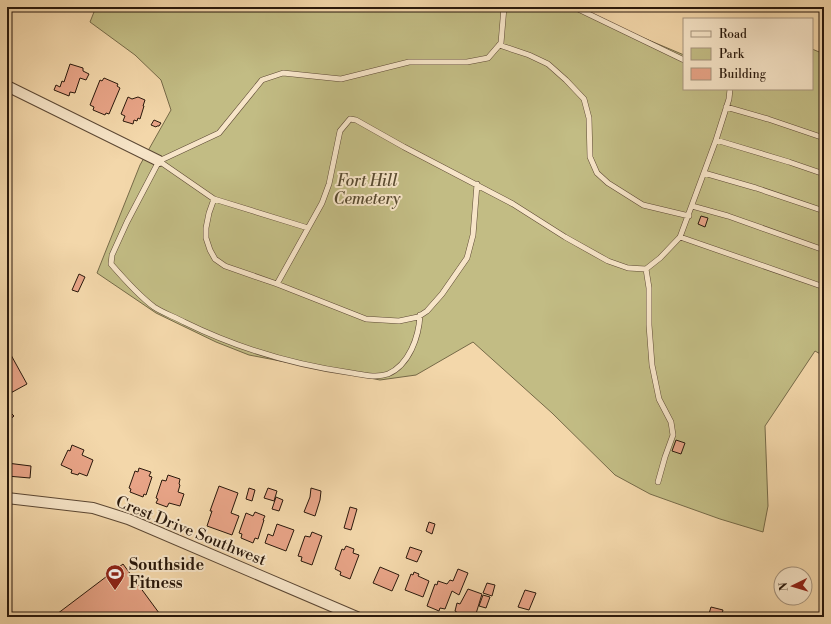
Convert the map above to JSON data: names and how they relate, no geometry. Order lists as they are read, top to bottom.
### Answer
{
  "streets": {
    "street": ["Crest Drive Southwest"]
  },
  "parks": ["Fort Hill Cemetery"],
  "places": {
    "sports": ["Southside Fitness"]
  },
  "legend": ["Road", "Park", "Building"],
  "north": "left"
}
